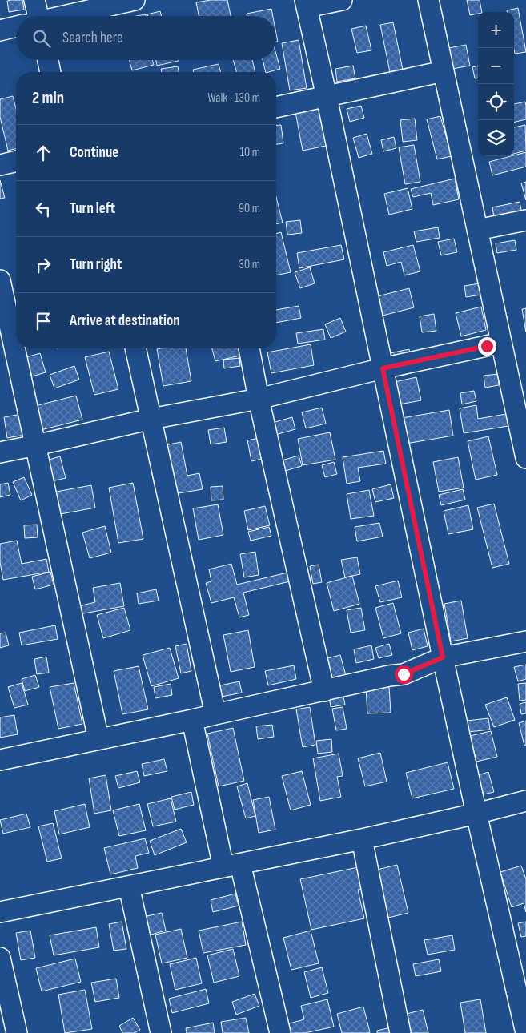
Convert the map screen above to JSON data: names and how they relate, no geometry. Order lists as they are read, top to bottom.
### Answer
{
  "page": {
    "map_buttons": ["+", "−"],
    "search": "Search here",
    "heading": ["2 min", "Walk · 130 m"],
    "list": [
      ["Continue", "10 m"],
      ["Turn left", "90 m"],
      ["Turn right", "30 m"],
      "Arrive at destination"
    ]
  }
}
